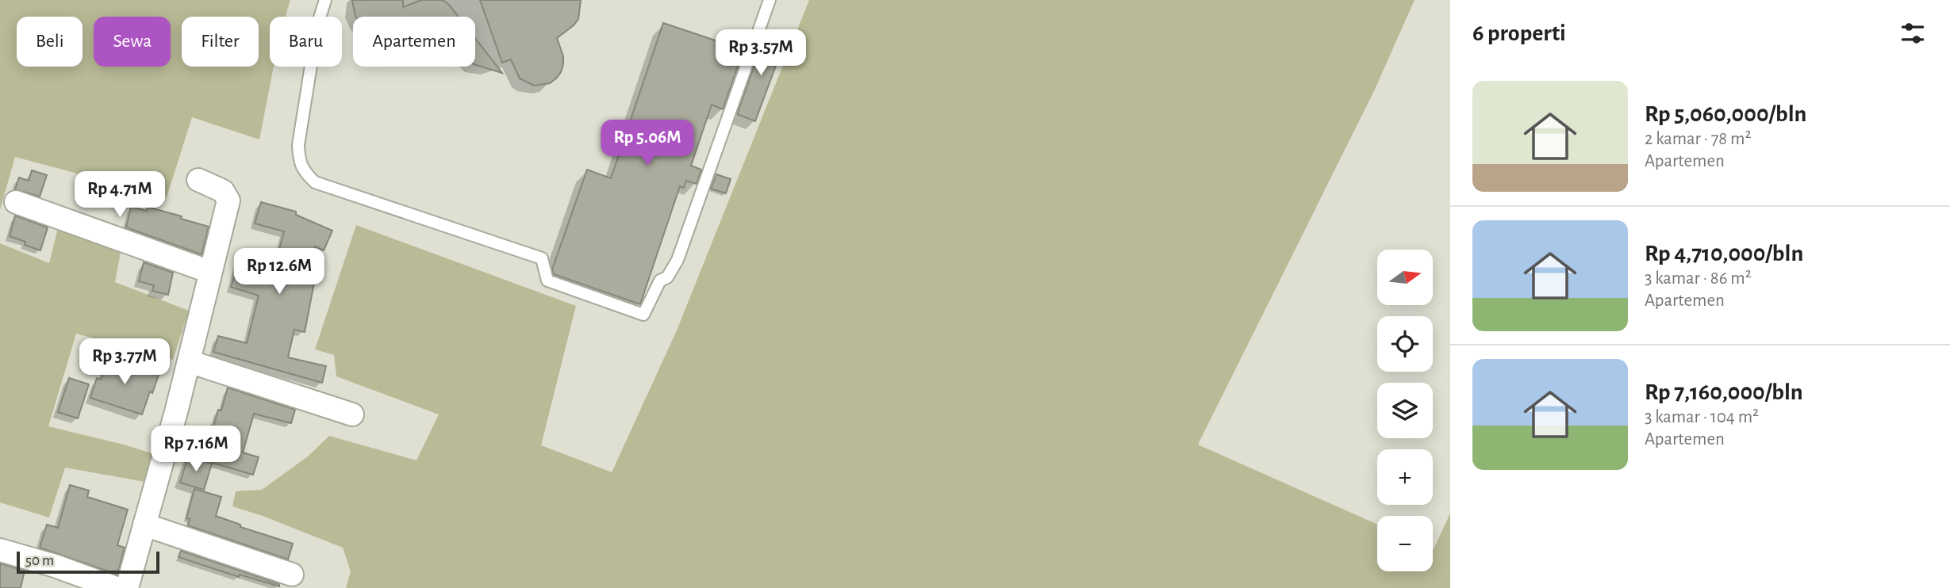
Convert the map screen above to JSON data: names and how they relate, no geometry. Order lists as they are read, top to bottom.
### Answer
{
  "scale_bar": "50 m",
  "north": "right",
  "page": {
    "heading": "6 properti",
    "chip": [
      "Beli",
      "Sewa",
      "Filter",
      "Baru",
      "Apartemen"
    ],
    "price": [
      "Rp 3.57M",
      "Rp 5.06M",
      "Rp 4.71M",
      "Rp 12.6M",
      "Rp 3.77M",
      "Rp 7.16M"
    ],
    "list": [
      {
        "name": "Rp 5,060,000/bln",
        "note": "2 kamar · 78 m² · Apartemen"
      },
      {
        "name": "Rp 4,710,000/bln",
        "note": "3 kamar · 86 m² · Apartemen"
      },
      {
        "name": "Rp 7,160,000/bln",
        "note": "3 kamar · 104 m² · Apartemen"
      }
    ],
    "map_buttons": ["+", "−"],
    "scale": "50 m"
  }
}
